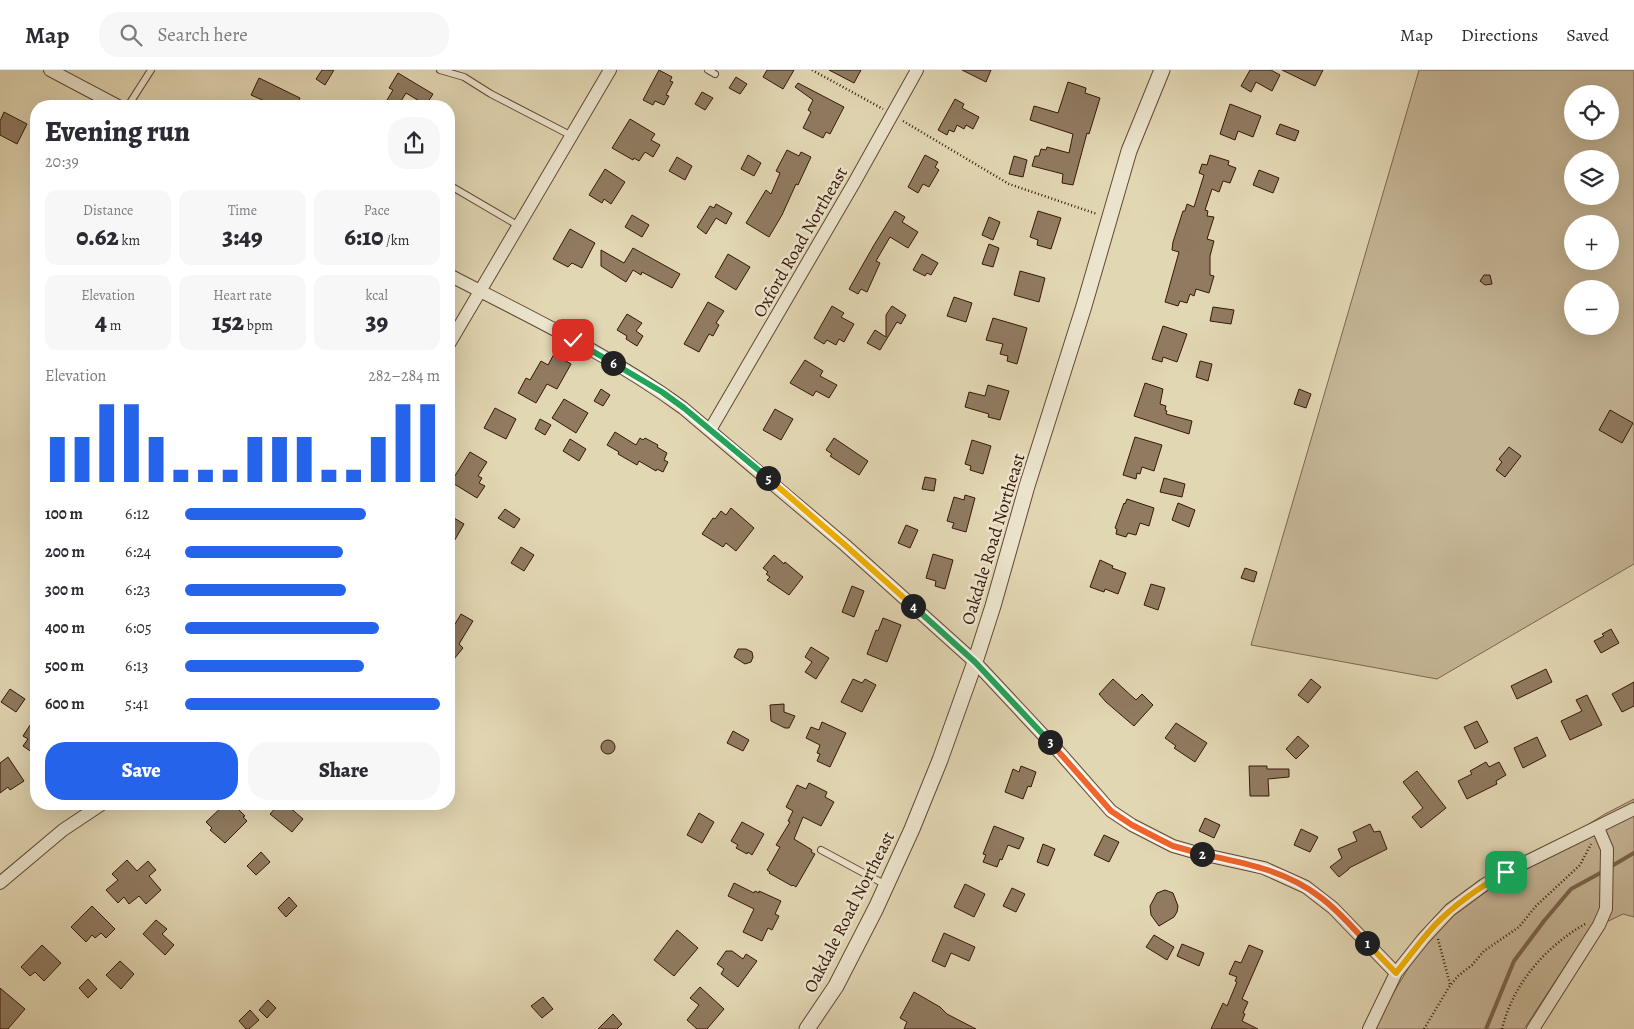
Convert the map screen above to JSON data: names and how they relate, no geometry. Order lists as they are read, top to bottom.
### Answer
{
  "streets": {
    "street": ["Oxford Road Northeast", "Oakdale Road Northeast"]
  },
  "page": {
    "header": "Map",
    "search": "Search here",
    "nav": ["Map", "Directions", "Saved"],
    "map_buttons": ["+", "−"],
    "heading": ["Evening run", "20:39"],
    "stats": [
      ["Distance", "0.62 km"],
      ["Time", "3:49"],
      ["Pace", "6:10 /km"],
      ["Elevation", "4 m"],
      ["Heart rate", "152 bpm"],
      ["kcal", "39"]
    ],
    "pins": [
      "6",
      "5",
      "4",
      "3",
      "2",
      "1"
    ],
    "chart": ["Elevation", "282–284 m"],
    "list": [
      {
        "name": "100 m",
        "note": "6:12"
      },
      {
        "name": "200 m",
        "note": "6:24"
      },
      {
        "name": "300 m",
        "note": "6:23"
      },
      {
        "name": "400 m",
        "note": "6:05"
      },
      {
        "name": "500 m",
        "note": "6:13"
      },
      {
        "name": "600 m",
        "note": "5:41"
      }
    ],
    "buttons": ["Save", "Share"]
  }
}
